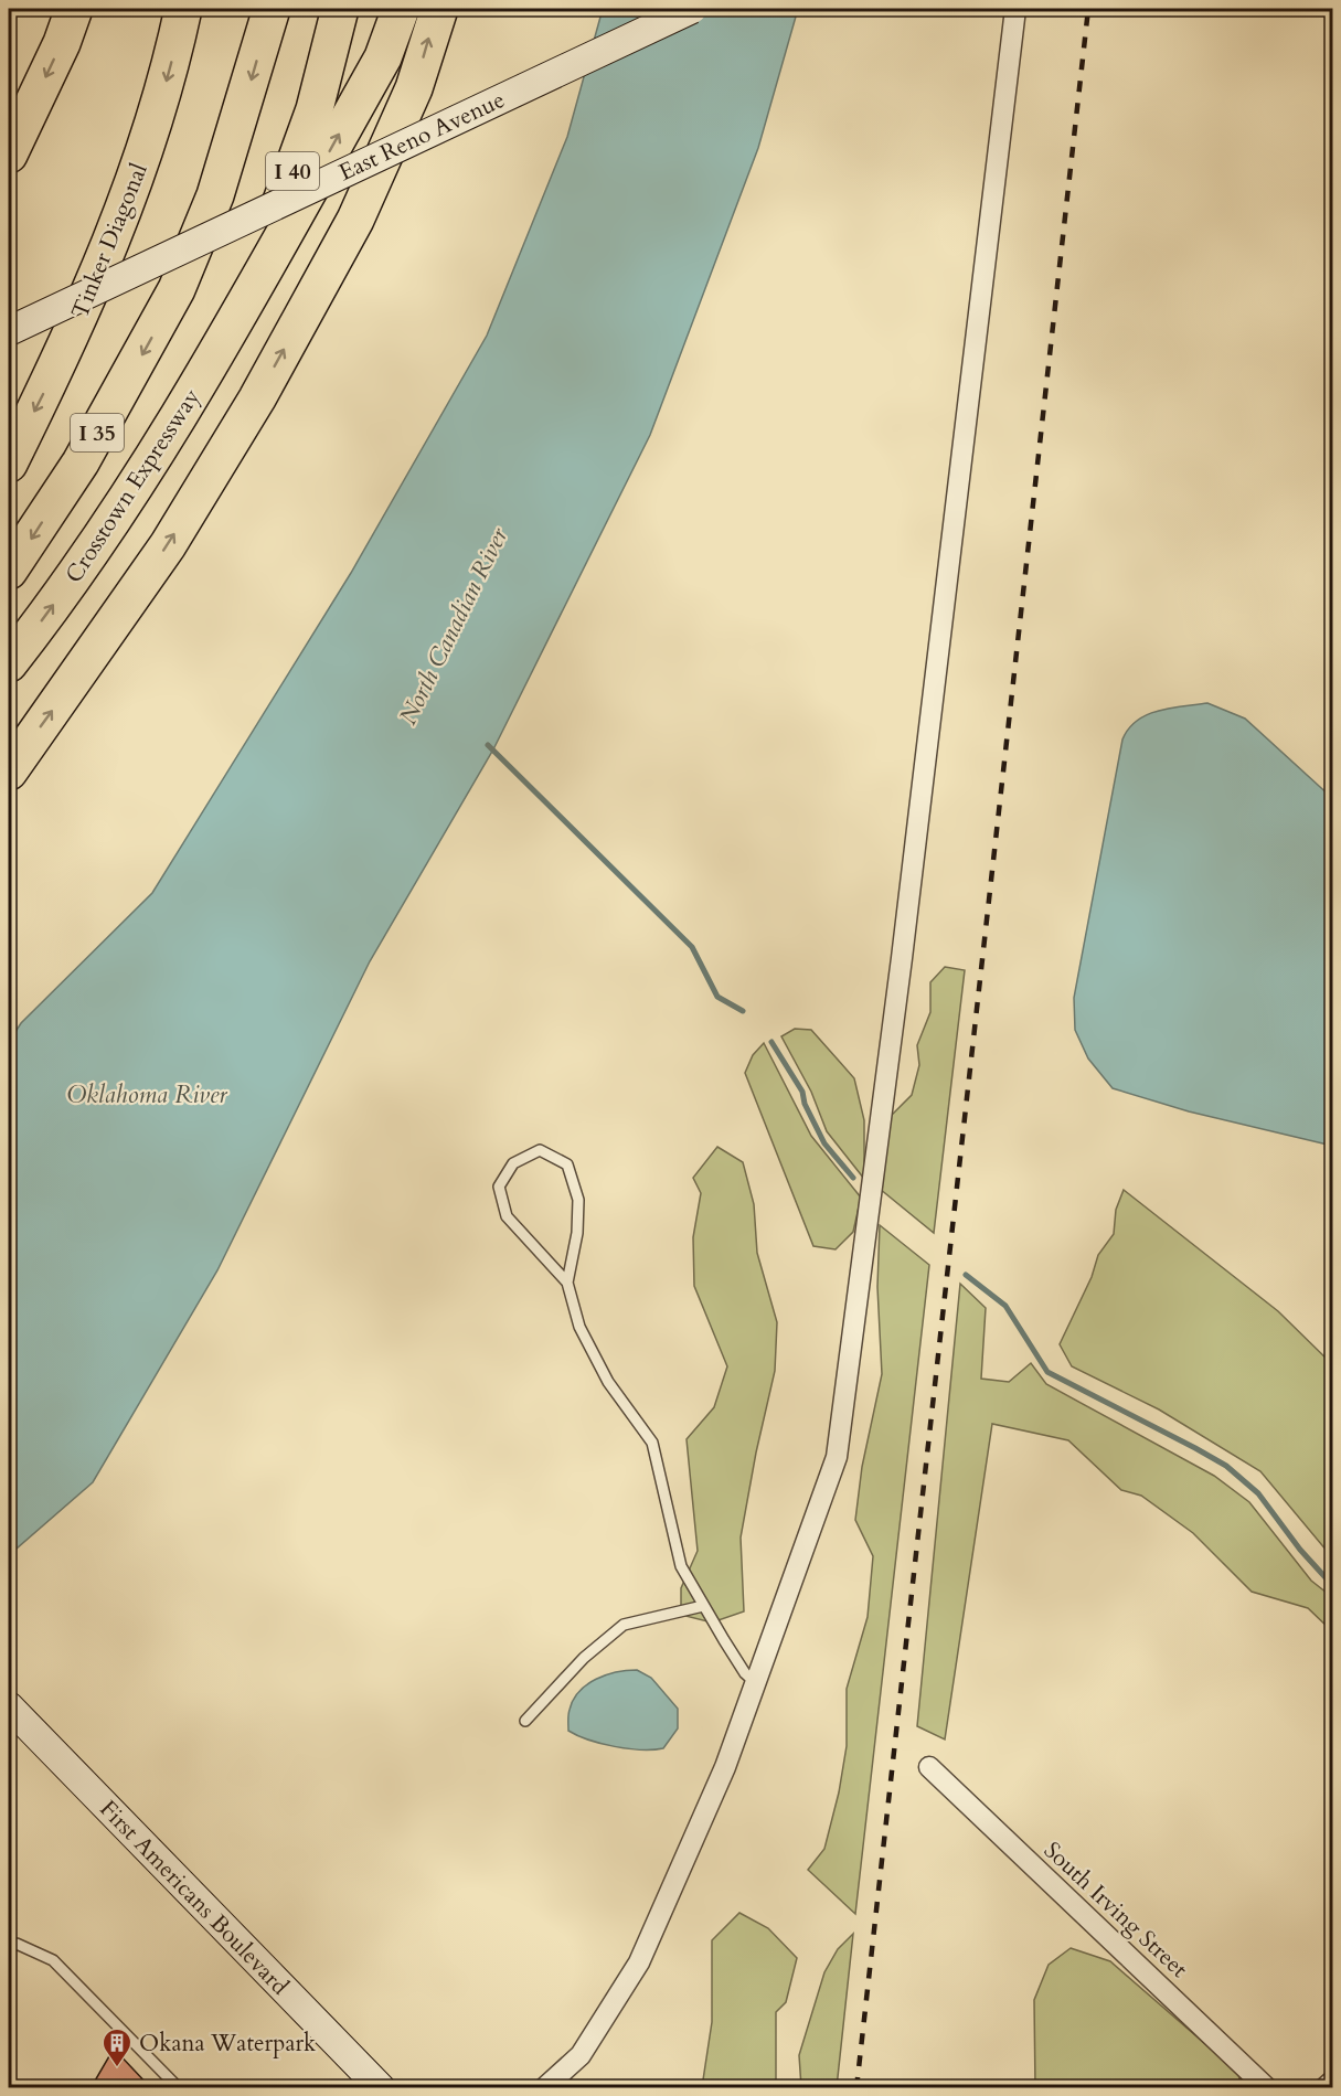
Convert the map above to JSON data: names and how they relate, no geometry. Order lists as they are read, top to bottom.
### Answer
{
  "streets": {
    "highway": [
      "I 40",
      "Tinker Diagonal",
      "I 35",
      "Crosstown Expressway"
    ],
    "main road": ["East Reno Avenue", "First Americans Boulevard"],
    "street": ["South Irving Street"]
  },
  "crossings": [
    ["I 40", "I 35"],
    ["I 40", "Crosstown Expressway"],
    ["I 35", "Crosstown Expressway"]
  ],
  "water": ["North Canadian River", "Oklahoma River"],
  "places": {
    "building": ["Okana Waterpark"]
  }
}
